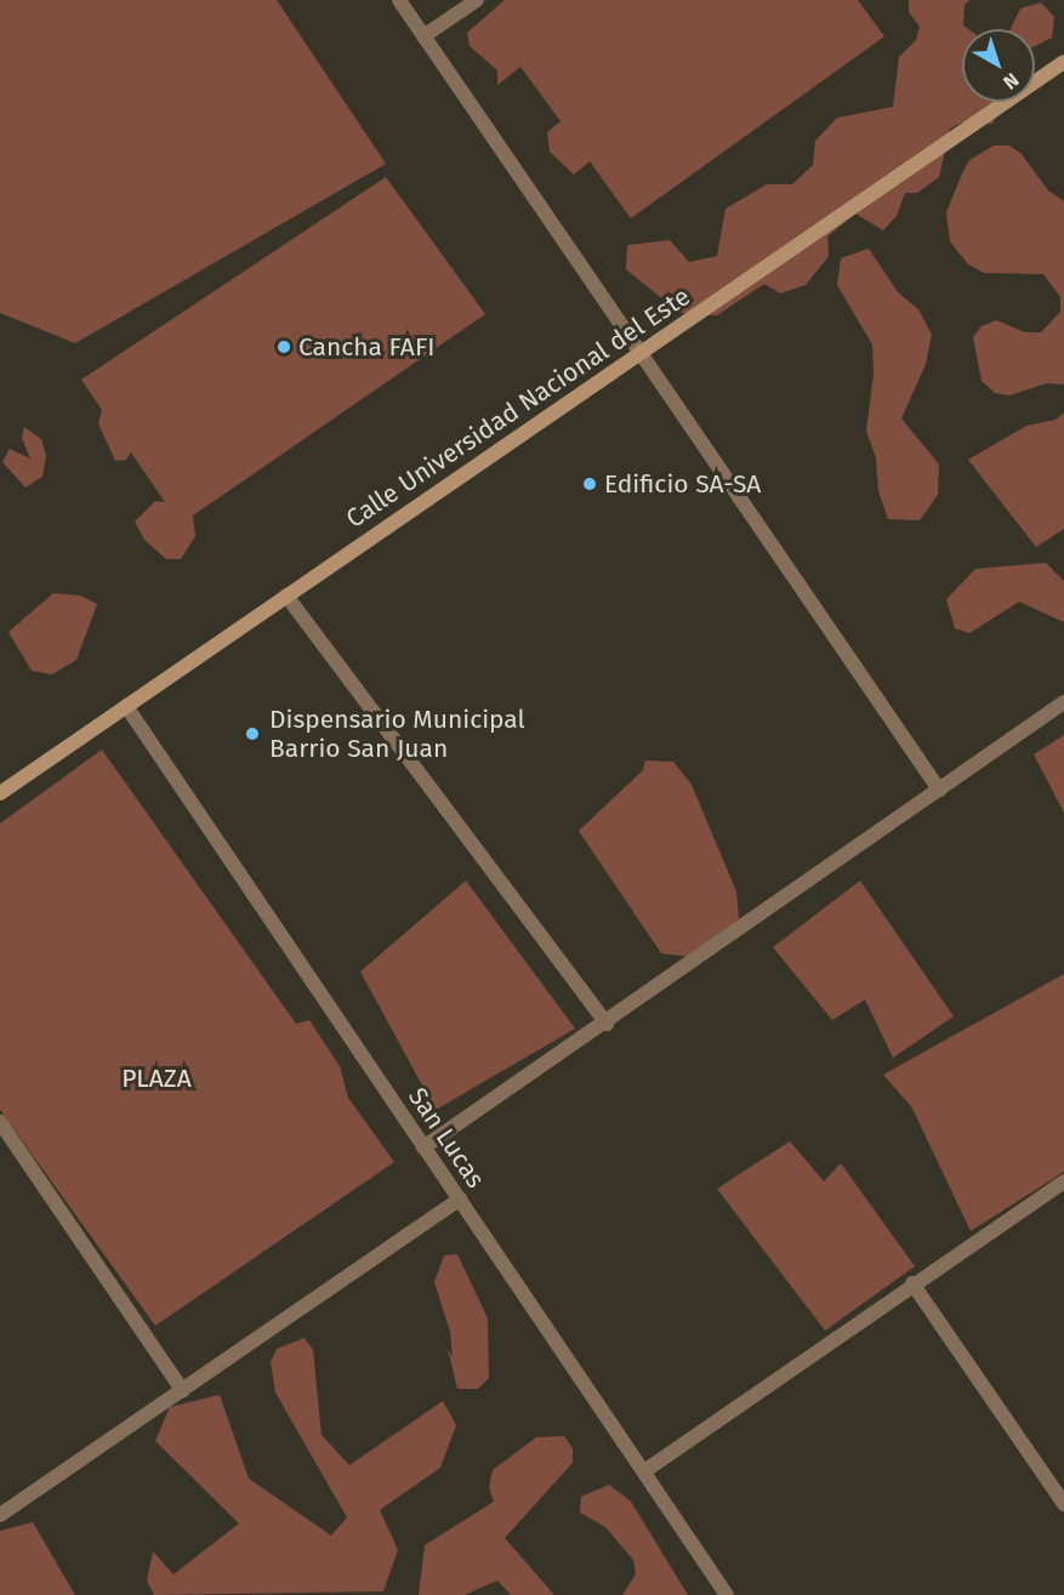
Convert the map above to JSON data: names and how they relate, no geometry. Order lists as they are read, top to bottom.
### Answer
{
  "streets": {
    "street": ["Calle Universidad Nacional del Este", "San Lucas"]
  },
  "crossings": [
    ["Calle Universidad Nacional del Este", "San Lucas"]
  ],
  "parks": ["PLAZA"],
  "places": ["Cancha FAFI", "Edificio SA-SA", "Dispensario Municipal Barrio San Juan"],
  "north": "bottom right"
}
